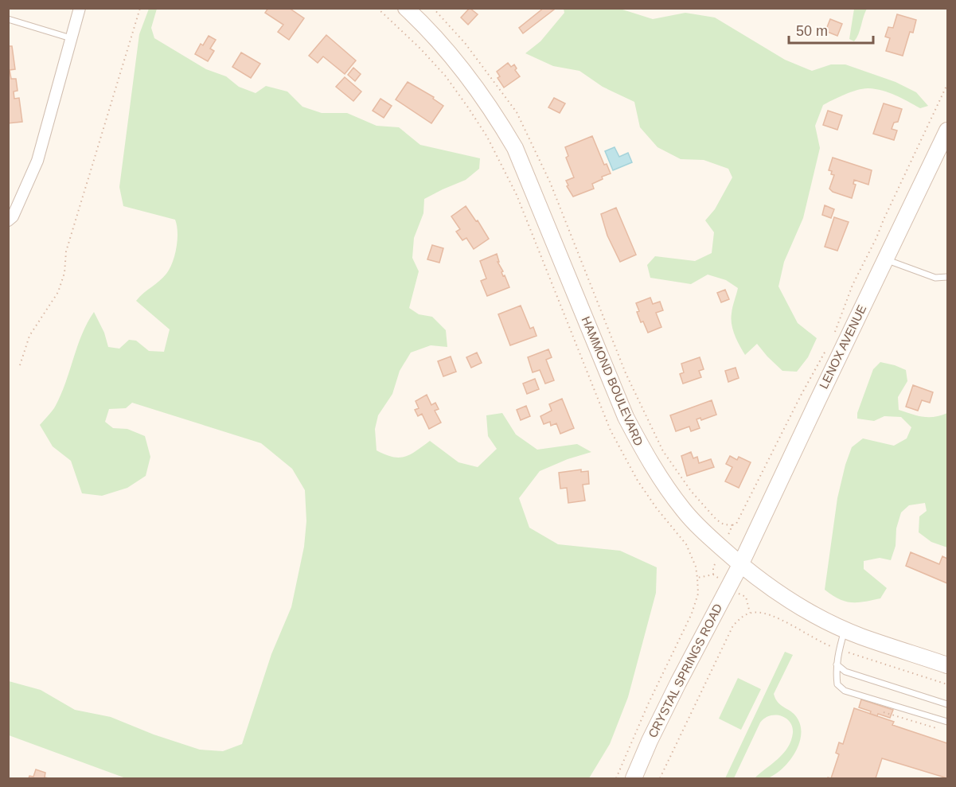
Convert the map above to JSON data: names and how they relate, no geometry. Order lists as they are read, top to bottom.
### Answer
{
  "streets": {
    "street": ["LENOX AVENUE", "HAMMOND BOULEVARD", "CRYSTAL SPRINGS ROAD"]
  },
  "crossings": [
    ["LENOX AVENUE", "HAMMOND BOULEVARD"],
    ["LENOX AVENUE", "CRYSTAL SPRINGS ROAD"],
    ["HAMMOND BOULEVARD", "CRYSTAL SPRINGS ROAD"]
  ],
  "scale_bar": "50 m"
}
